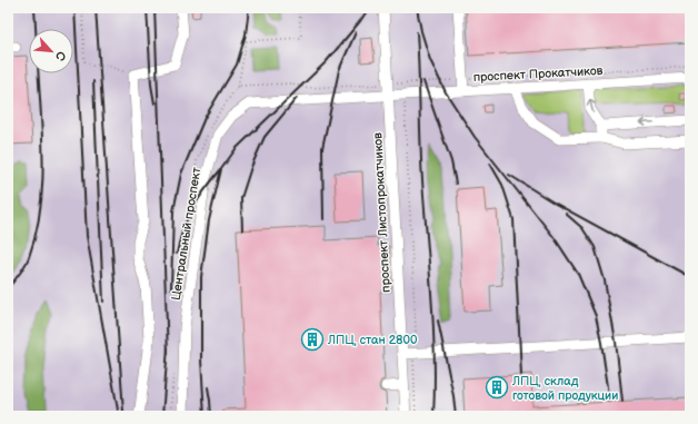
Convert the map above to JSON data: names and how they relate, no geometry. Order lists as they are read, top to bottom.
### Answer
{
  "streets": {
    "street": ["проспект Прокатчиков", "проспект Листопрокатчиков", "Центральный проспект"]
  },
  "crossings": [
    ["проспект Прокатчиков", "проспект Листопрокатчиков"],
    ["проспект Прокатчиков", "Центральный проспект"],
    ["проспект Листопрокатчиков", "Центральный проспект"]
  ],
  "places": {
    "building": ["ЛПЦ, стан 2800", "ЛПЦ, склад готовой продукции"]
  },
  "north": "bottom right"
}
